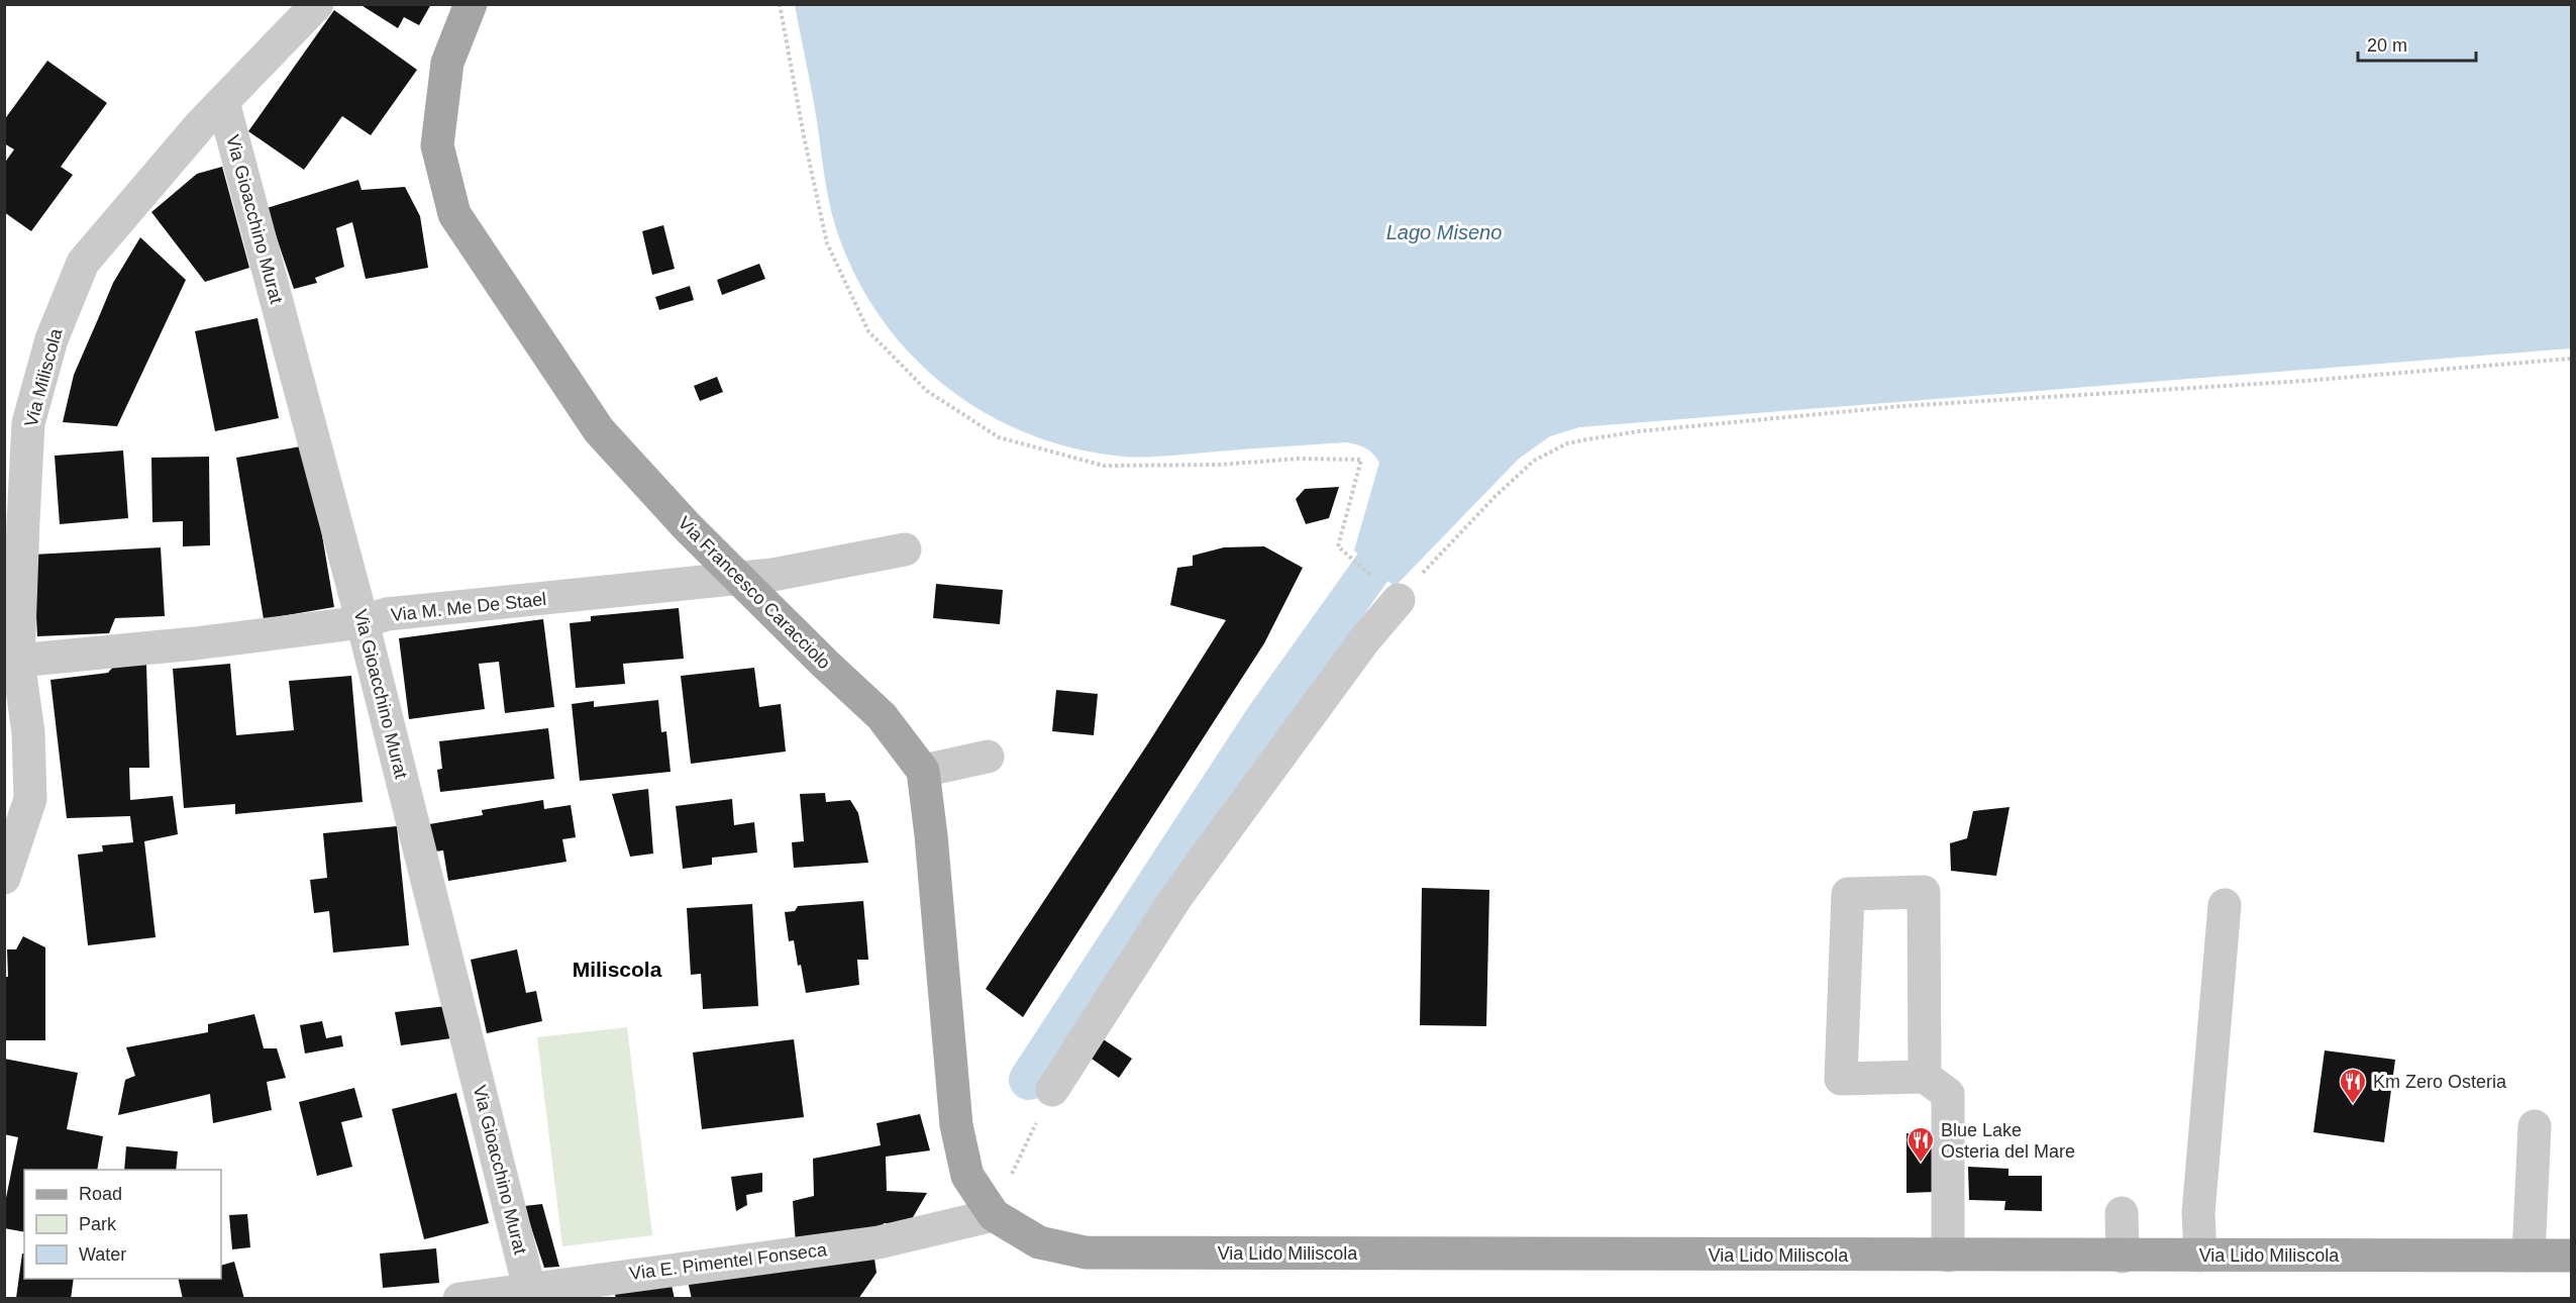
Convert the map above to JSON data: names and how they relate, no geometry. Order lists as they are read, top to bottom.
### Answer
{
  "streets": {
    "main road": ["Via Francesco Caracciolo", "Via Lido Miliscola"],
    "street": [
      "Via Gioacchino Murat",
      "Via Miliscola",
      "Via M. Me De Stael",
      "Via E. Pimentel Fonseca"
    ]
  },
  "crossings": [
    ["Via Gioacchino Murat", "Via Miliscola"],
    ["Via Gioacchino Murat", "Via M. Me De Stael"],
    ["Via Gioacchino Murat", "Via E. Pimentel Fonseca"],
    ["Via Miliscola", "Via M. Me De Stael"],
    ["Via Francesco Caracciolo", "Via M. Me De Stael"],
    ["Via Lido Miliscola", "Via E. Pimentel Fonseca"]
  ],
  "districts": ["Miliscola"],
  "water": ["Lago Miseno"],
  "places": {
    "restaurant": ["Km Zero Osteria", "Blue Lake Osteria del Mare"]
  },
  "legend": ["Road", "Park", "Water"],
  "scale_bar": "20 m"
}
